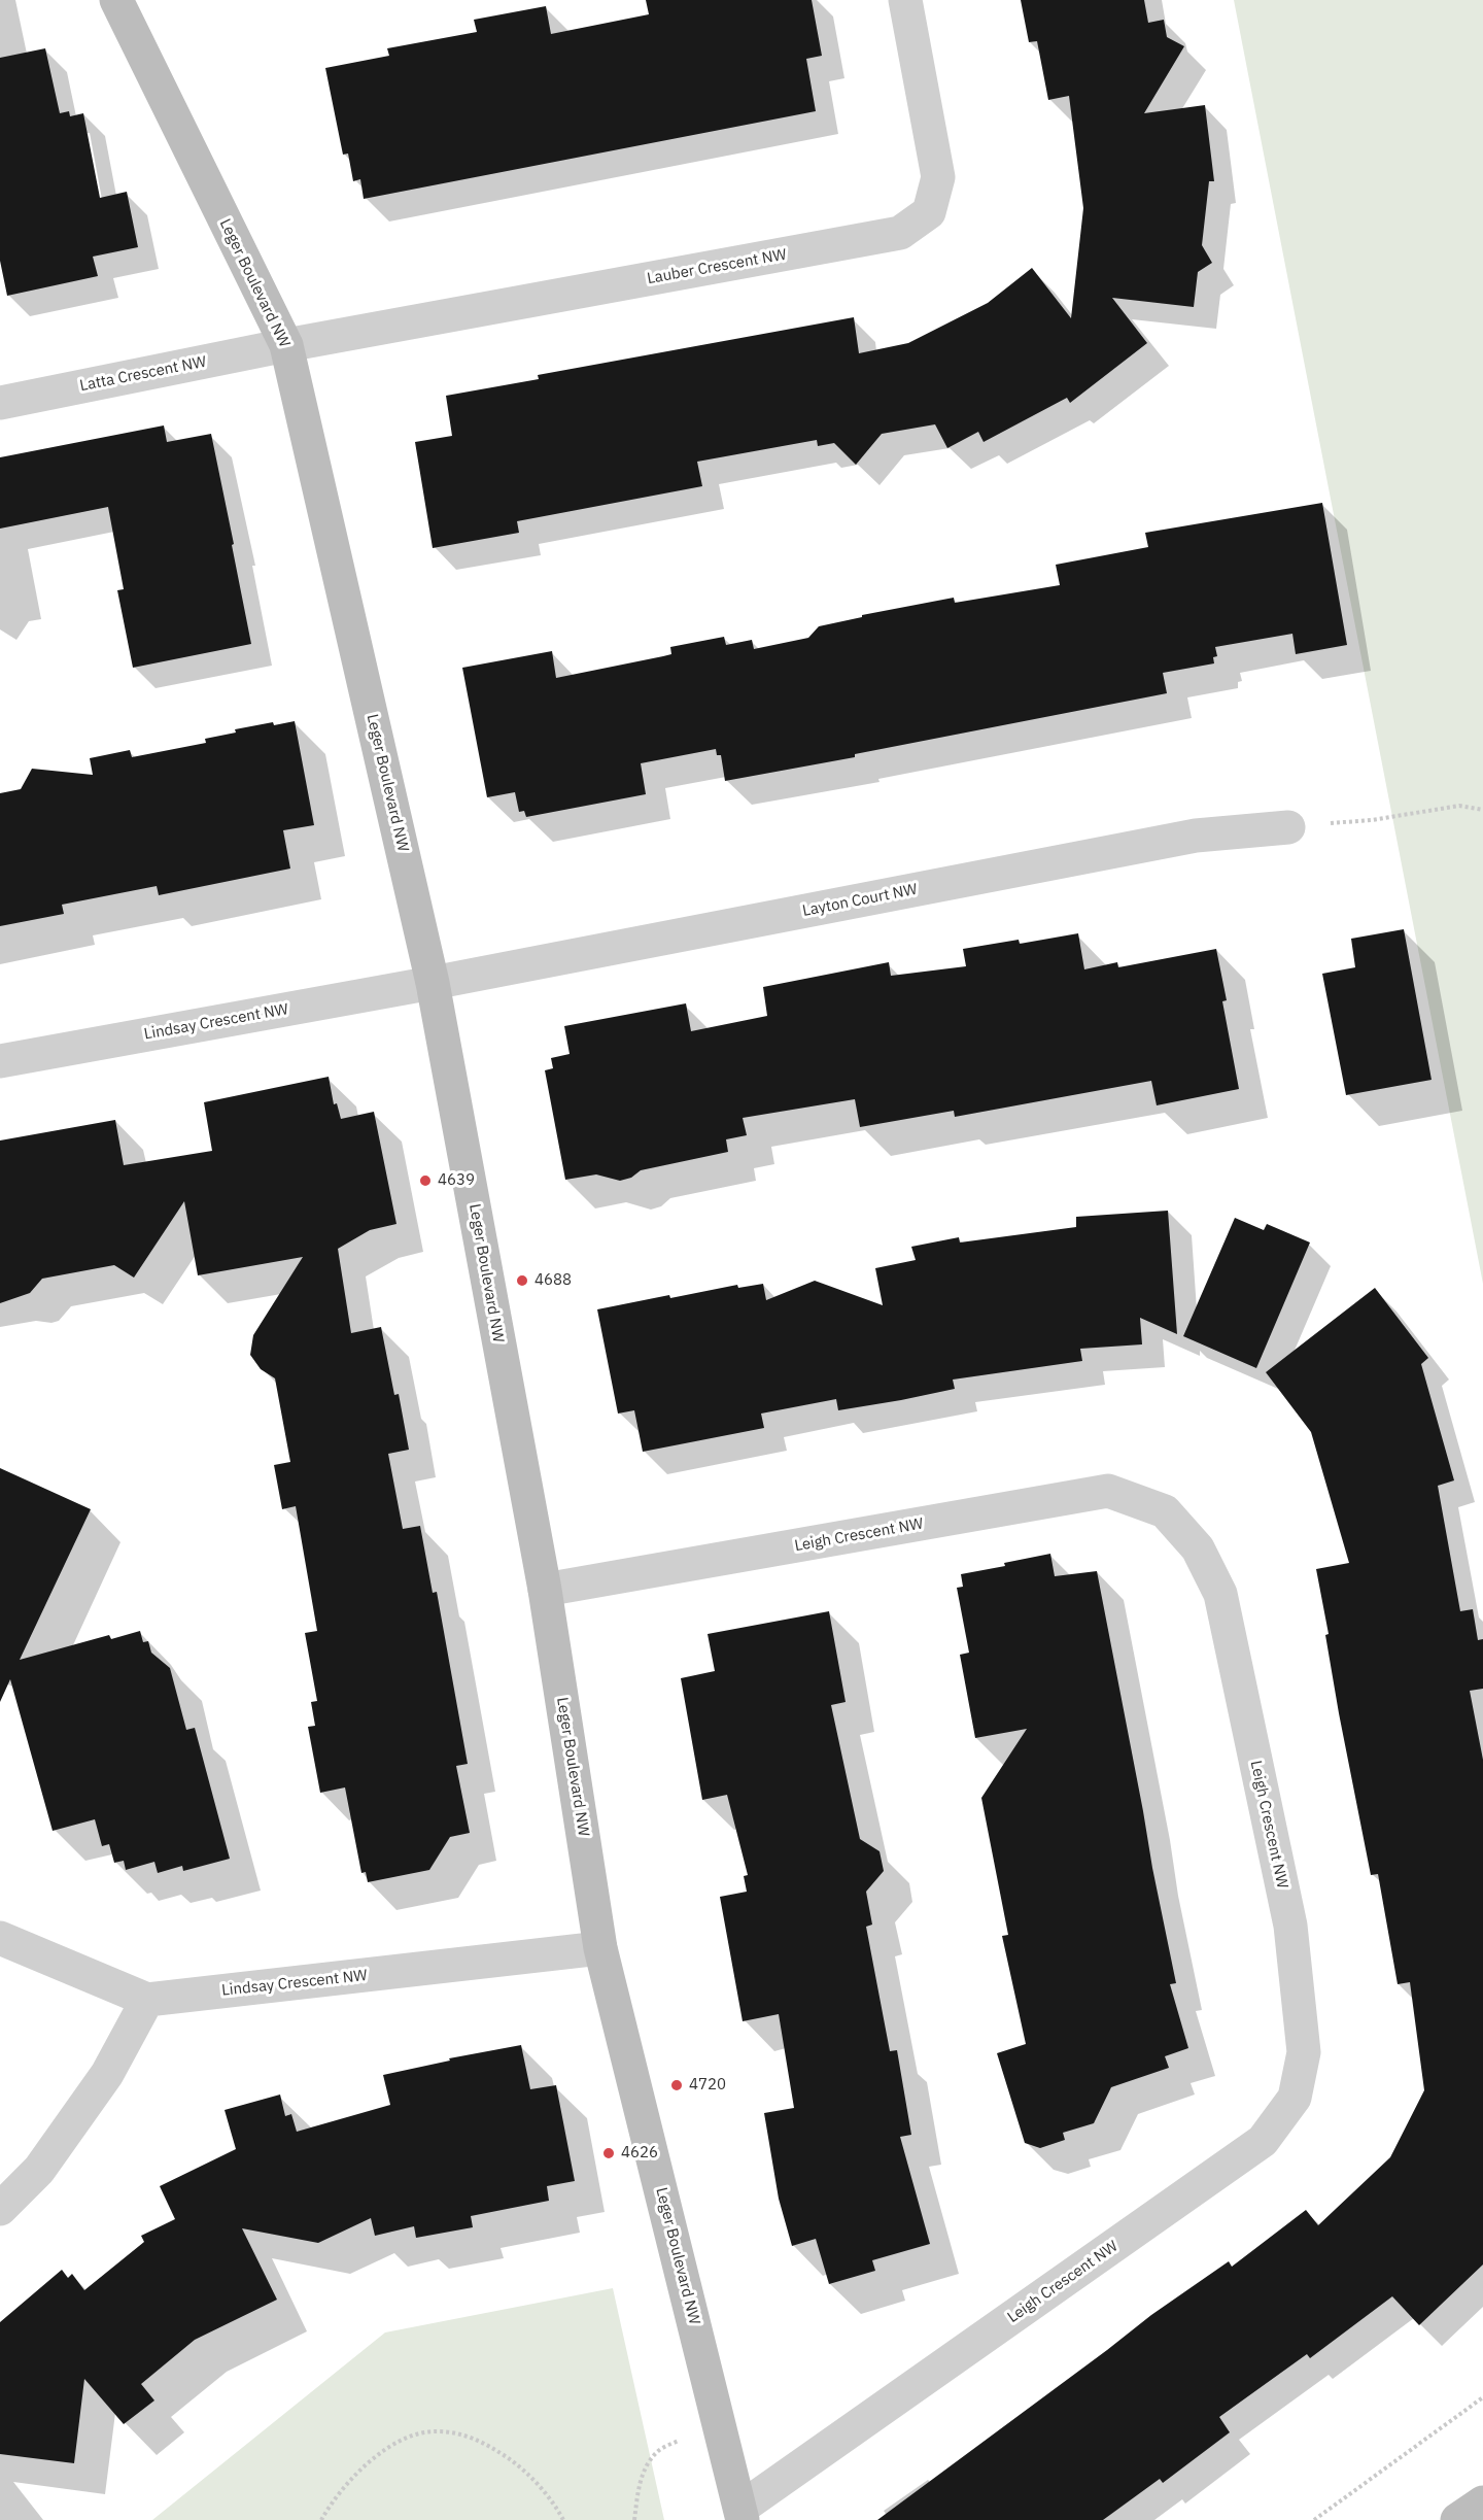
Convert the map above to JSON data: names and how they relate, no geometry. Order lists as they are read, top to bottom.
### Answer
{
  "streets": {
    "street": [
      "Lauber Crescent NW",
      "Leger Boulevard NW",
      "Latta Crescent NW",
      "Layton Court NW",
      "Lindsay Crescent NW",
      "Leigh Crescent NW"
    ]
  },
  "crossings": [
    ["Lauber Crescent NW", "Leger Boulevard NW"],
    ["Lauber Crescent NW", "Latta Crescent NW"],
    ["Leger Boulevard NW", "Latta Crescent NW"],
    ["Leger Boulevard NW", "Layton Court NW"],
    ["Leger Boulevard NW", "Lindsay Crescent NW"],
    ["Leger Boulevard NW", "Leigh Crescent NW"],
    ["Layton Court NW", "Lindsay Crescent NW"]
  ],
  "places": [
    "4639",
    "4688",
    "4720",
    "4626"
  ]
}
